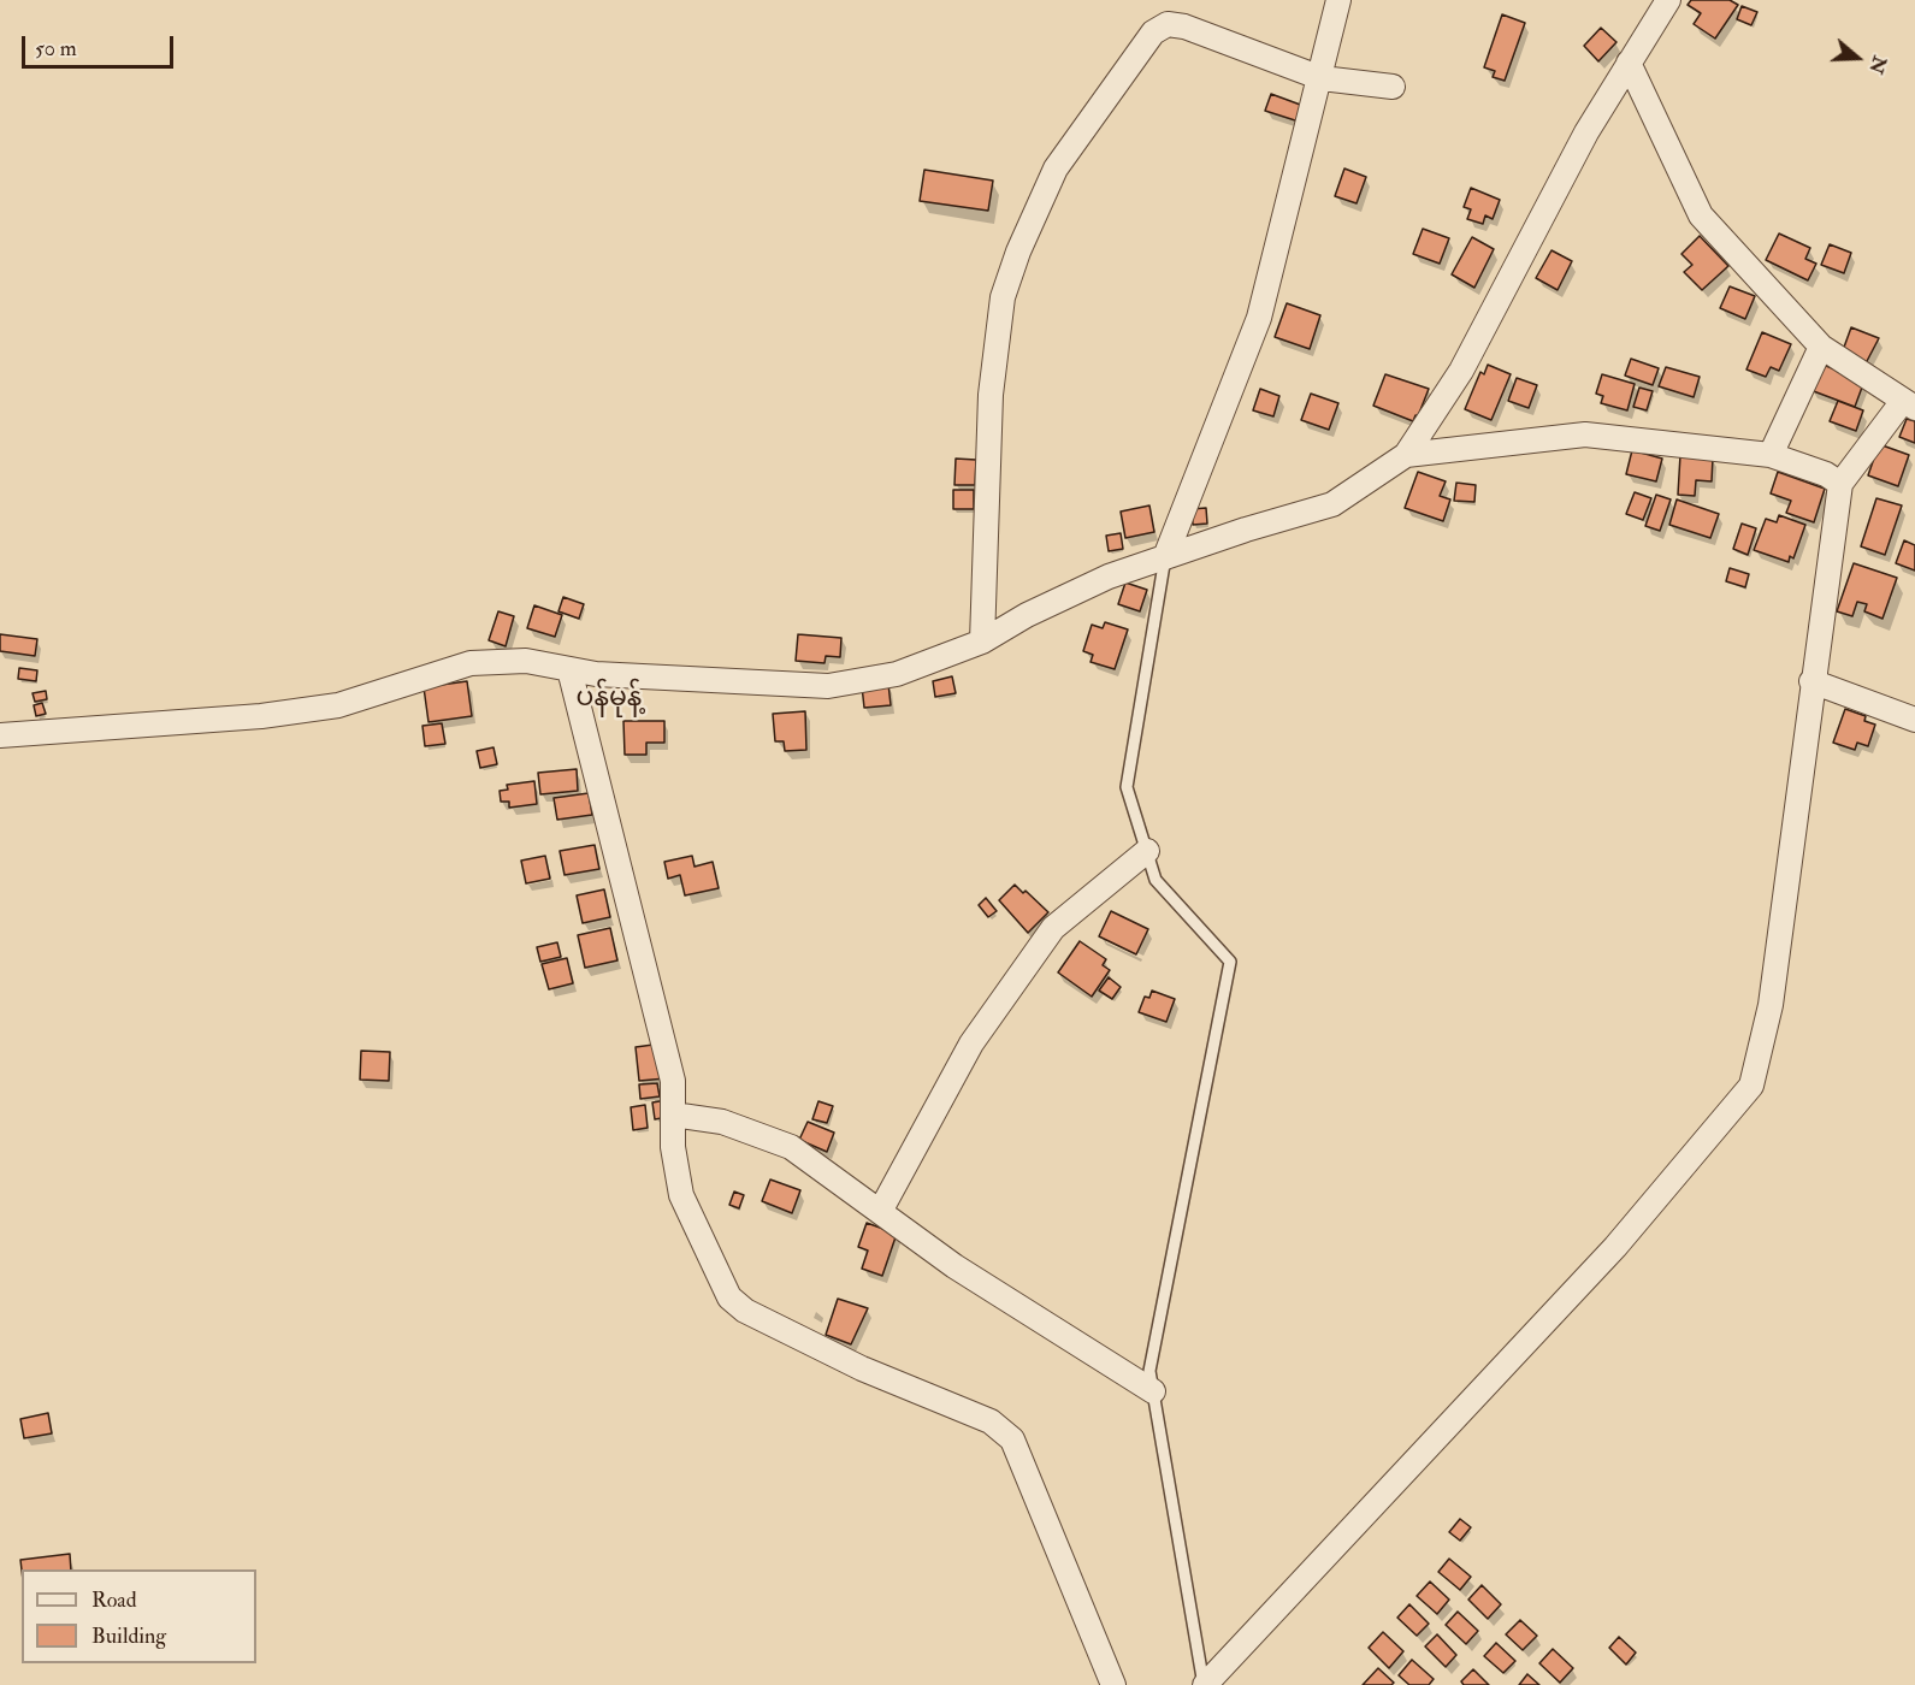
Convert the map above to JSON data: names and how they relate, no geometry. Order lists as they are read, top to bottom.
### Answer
{
  "districts": ["ပန်မုန့်"],
  "legend": ["Road", "Building"],
  "scale_bar": "50 m",
  "north": "right"
}
